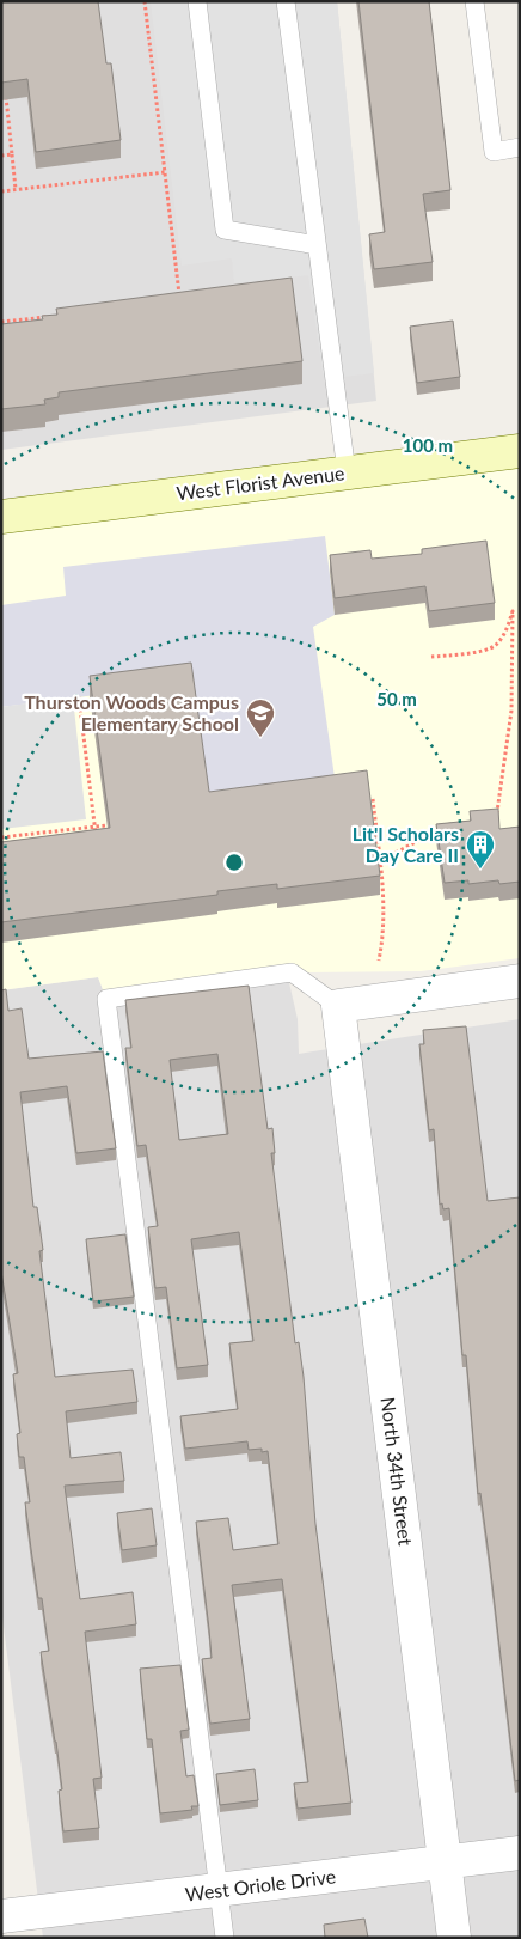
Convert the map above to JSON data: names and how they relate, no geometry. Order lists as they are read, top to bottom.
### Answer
{
  "streets": {
    "street": ["West Florist Avenue", "North 34th Street", "West Oriole Drive"]
  },
  "crossings": [
    ["North 34th Street", "West Oriole Drive"]
  ],
  "places": {
    "school or university": ["Thurston Woods Campus Elementary School"],
    "building": ["Lit'l Scholars Day Care II"]
  },
  "rings": ["100 m", "50 m"]
}
